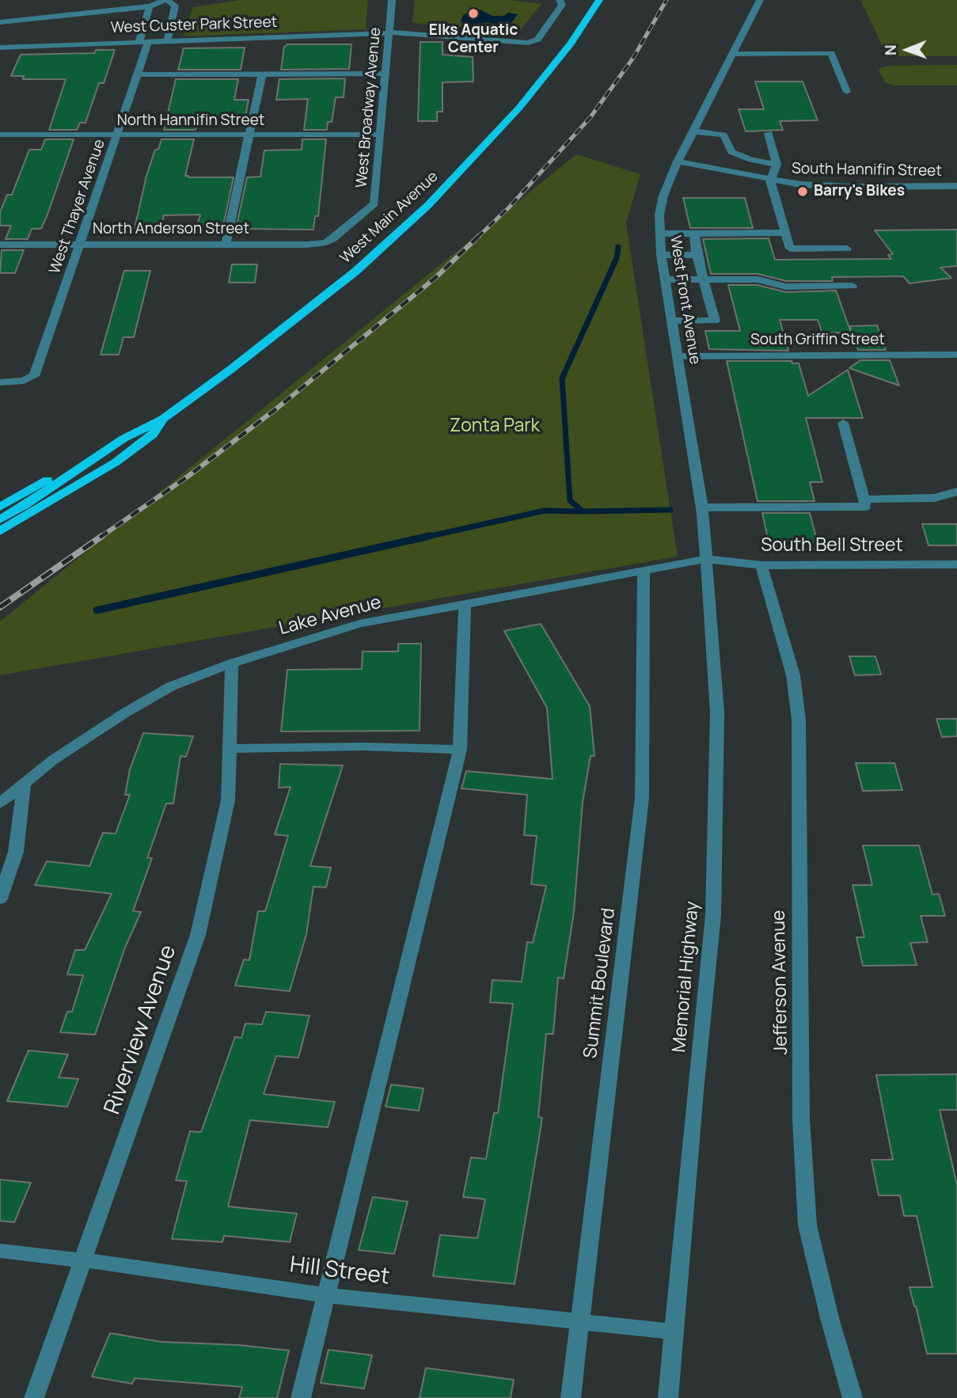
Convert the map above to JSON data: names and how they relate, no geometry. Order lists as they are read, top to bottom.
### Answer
{
  "streets": {
    "main road": ["West Main Avenue"],
    "street": [
      "West Custer Park Street",
      "West Broadway Avenue",
      "North Hannifin Street",
      "South Hannifin Street",
      "West Thayer Avenue",
      "North Anderson Street",
      "West Front Avenue",
      "South Griffin Street",
      "South Bell Street",
      "Lake Avenue",
      "Memorial Highway",
      "Jefferson Avenue",
      "Summit Boulevard",
      "Riverview Avenue",
      "Hill Street"
    ]
  },
  "crossings": [
    ["West Custer Park Street", "West Broadway Avenue"],
    ["West Custer Park Street", "West Thayer Avenue"],
    ["West Broadway Avenue", "North Hannifin Street"],
    ["West Broadway Avenue", "North Anderson Street"],
    ["North Hannifin Street", "West Thayer Avenue"],
    ["South Hannifin Street", "West Front Avenue"],
    ["West Thayer Avenue", "North Anderson Street"],
    ["West Front Avenue", "South Griffin Street"],
    ["West Front Avenue", "South Bell Street"],
    ["West Front Avenue", "Lake Avenue"],
    ["West Front Avenue", "Memorial Highway"],
    ["South Bell Street", "Lake Avenue"],
    ["South Bell Street", "Memorial Highway"],
    ["South Bell Street", "Jefferson Avenue"],
    ["Lake Avenue", "Memorial Highway"],
    ["Lake Avenue", "Summit Boulevard"],
    ["Lake Avenue", "Riverview Avenue"],
    ["Memorial Highway", "Hill Street"],
    ["Summit Boulevard", "Hill Street"],
    ["Riverview Avenue", "Hill Street"]
  ],
  "parks": ["Zonta Park"],
  "places": ["Elks Aquatic Center", "Barry's Bikes"],
  "north": "left"
}
